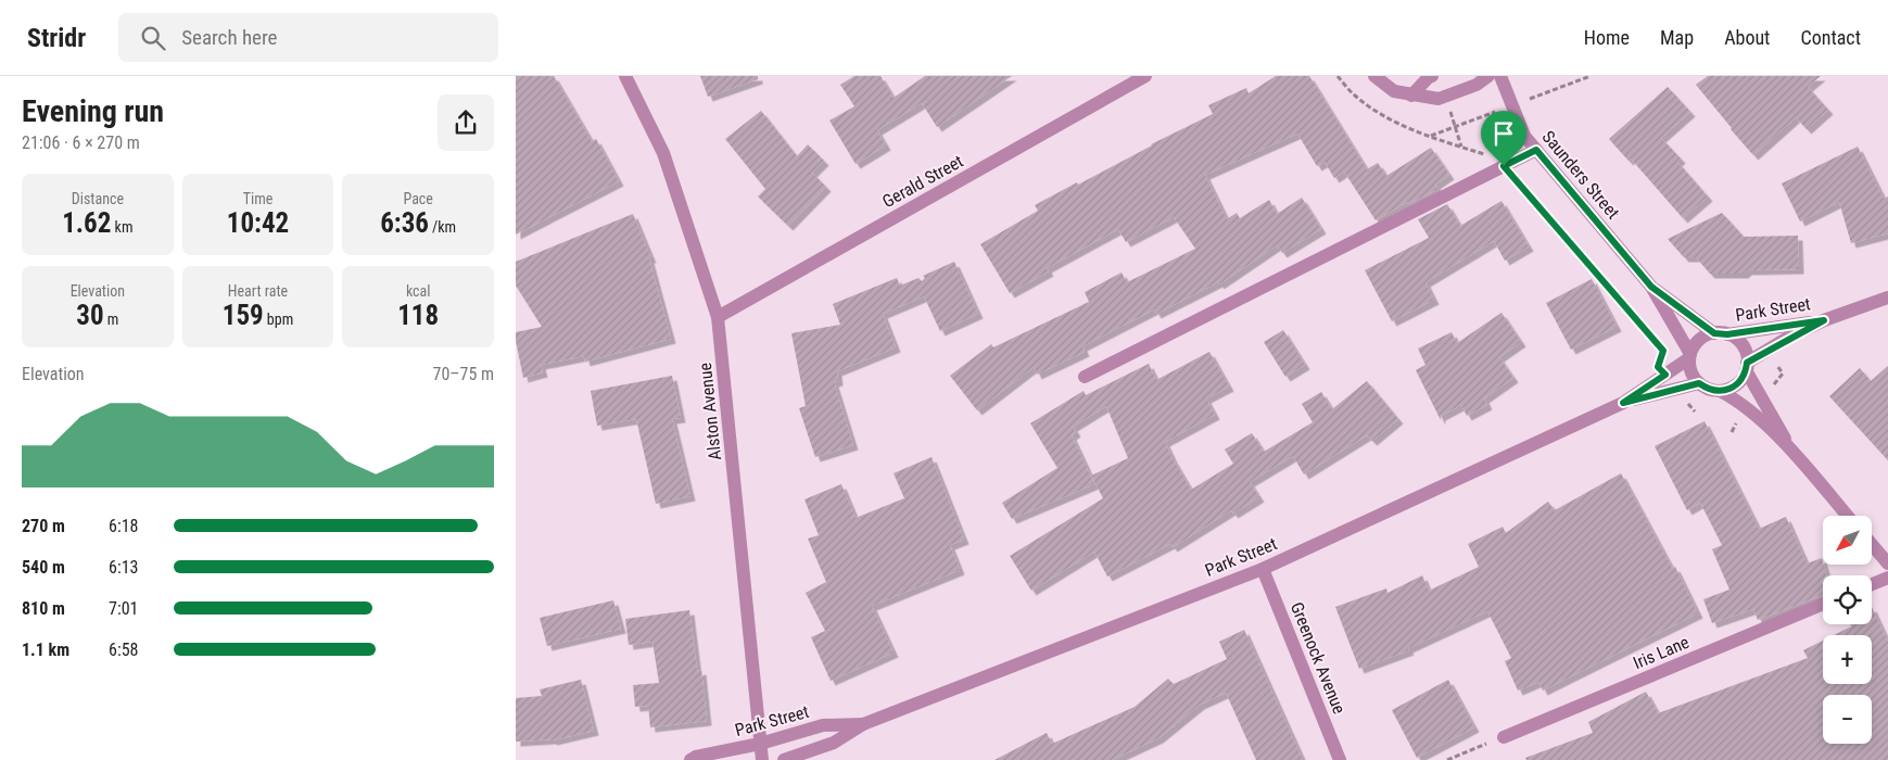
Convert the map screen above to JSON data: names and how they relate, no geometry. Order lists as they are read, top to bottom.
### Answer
{
  "streets": {
    "street": [
      "Saunders Street",
      "Gerald Street",
      "Park Street",
      "Alston Avenue",
      "Iris Lane",
      "Greenock Avenue"
    ]
  },
  "crossings": [
    ["Saunders Street", "Park Street"],
    ["Gerald Street", "Alston Avenue"],
    ["Park Street", "Alston Avenue"],
    ["Park Street", "Greenock Avenue"]
  ],
  "north": "bottom left",
  "page": {
    "header": "Stridr",
    "search": "Search here",
    "nav": [
      "Home",
      "Map",
      "About",
      "Contact"
    ],
    "heading": ["Evening run", "21:06 · 6 × 270 m"],
    "stats": [
      ["Distance", "1.62 km"],
      ["Time", "10:42"],
      ["Pace", "6:36 /km"],
      ["Elevation", "30 m"],
      ["Heart rate", "159 bpm"],
      ["kcal", "118"]
    ],
    "chart": ["Elevation", "70–75 m"],
    "list": [
      {
        "name": "270 m",
        "note": "6:18"
      },
      {
        "name": "540 m",
        "note": "6:13"
      },
      {
        "name": "810 m",
        "note": "7:01"
      },
      {
        "name": "1.1 km",
        "note": "6:58"
      }
    ],
    "map_buttons": ["+", "−"]
  }
}
